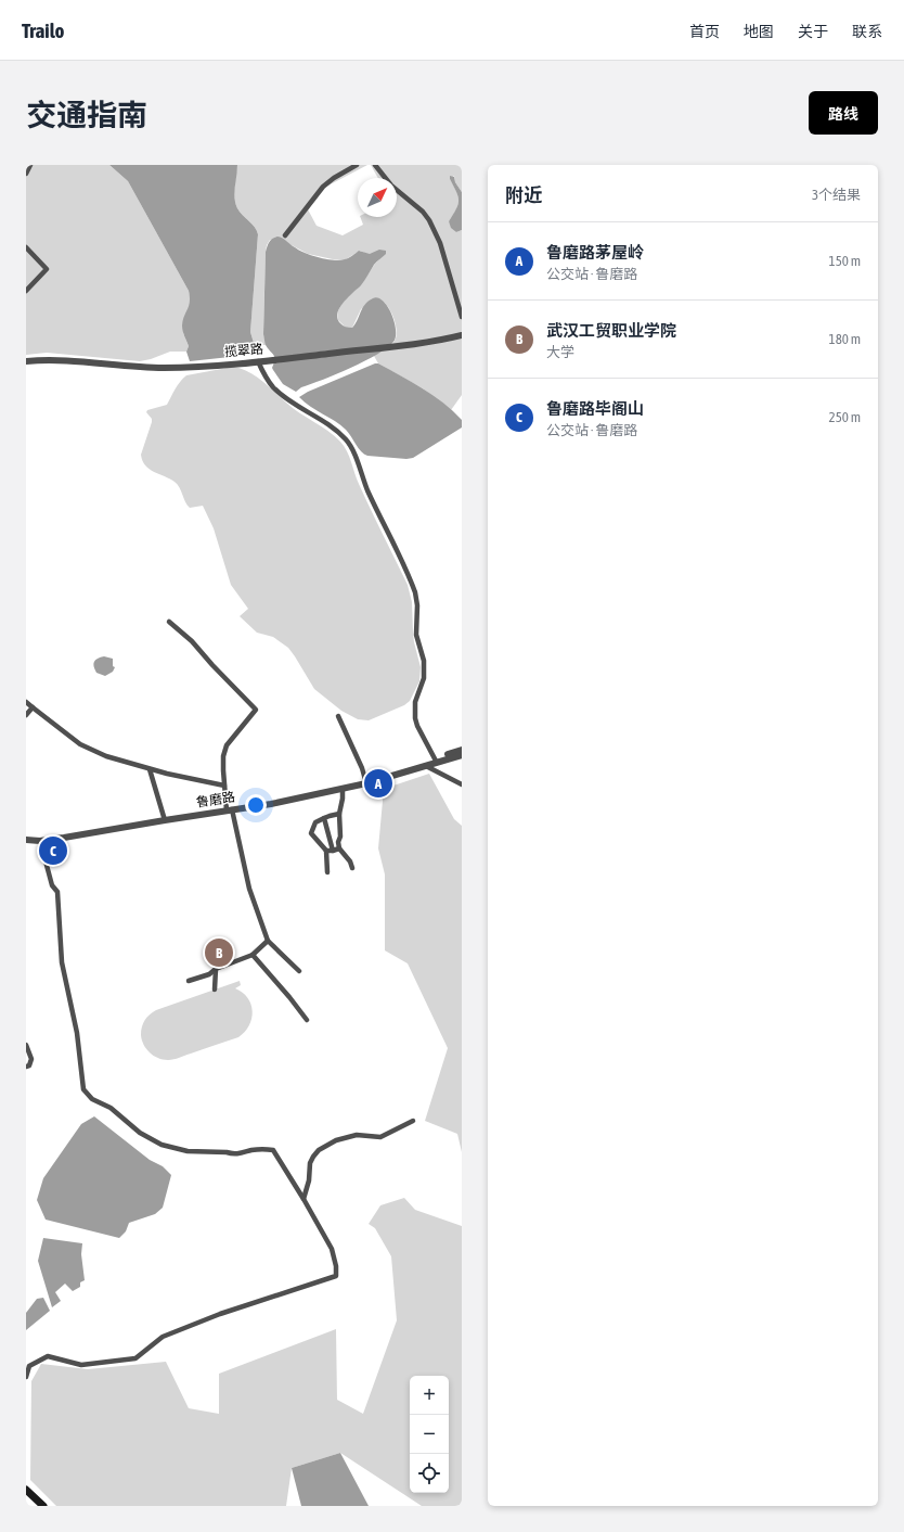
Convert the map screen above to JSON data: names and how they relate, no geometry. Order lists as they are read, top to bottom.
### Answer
{
  "streets": {
    "street": ["揽翠路", "鲁磨路"]
  },
  "north": "top right",
  "page": {
    "header": "Trailo",
    "nav": [
      "首页",
      "地图",
      "关于",
      "联系"
    ],
    "title": "交通指南",
    "buttons": "路线",
    "heading": ["附近", "3个结果"],
    "list": [
      {
        "mark": "A",
        "name": "鲁磨路茅屋岭",
        "note": "公交站 · 鲁磨路",
        "value": "150 m"
      },
      {
        "mark": "B",
        "name": "武汉工贸职业学院",
        "note": "大学",
        "value": "180 m"
      },
      {
        "mark": "C",
        "name": "鲁磨路毕阁山",
        "note": "公交站 · 鲁磨路",
        "value": "250 m"
      }
    ],
    "pins": ["A", "C", "B"],
    "map_buttons": ["+", "−"]
  }
}
